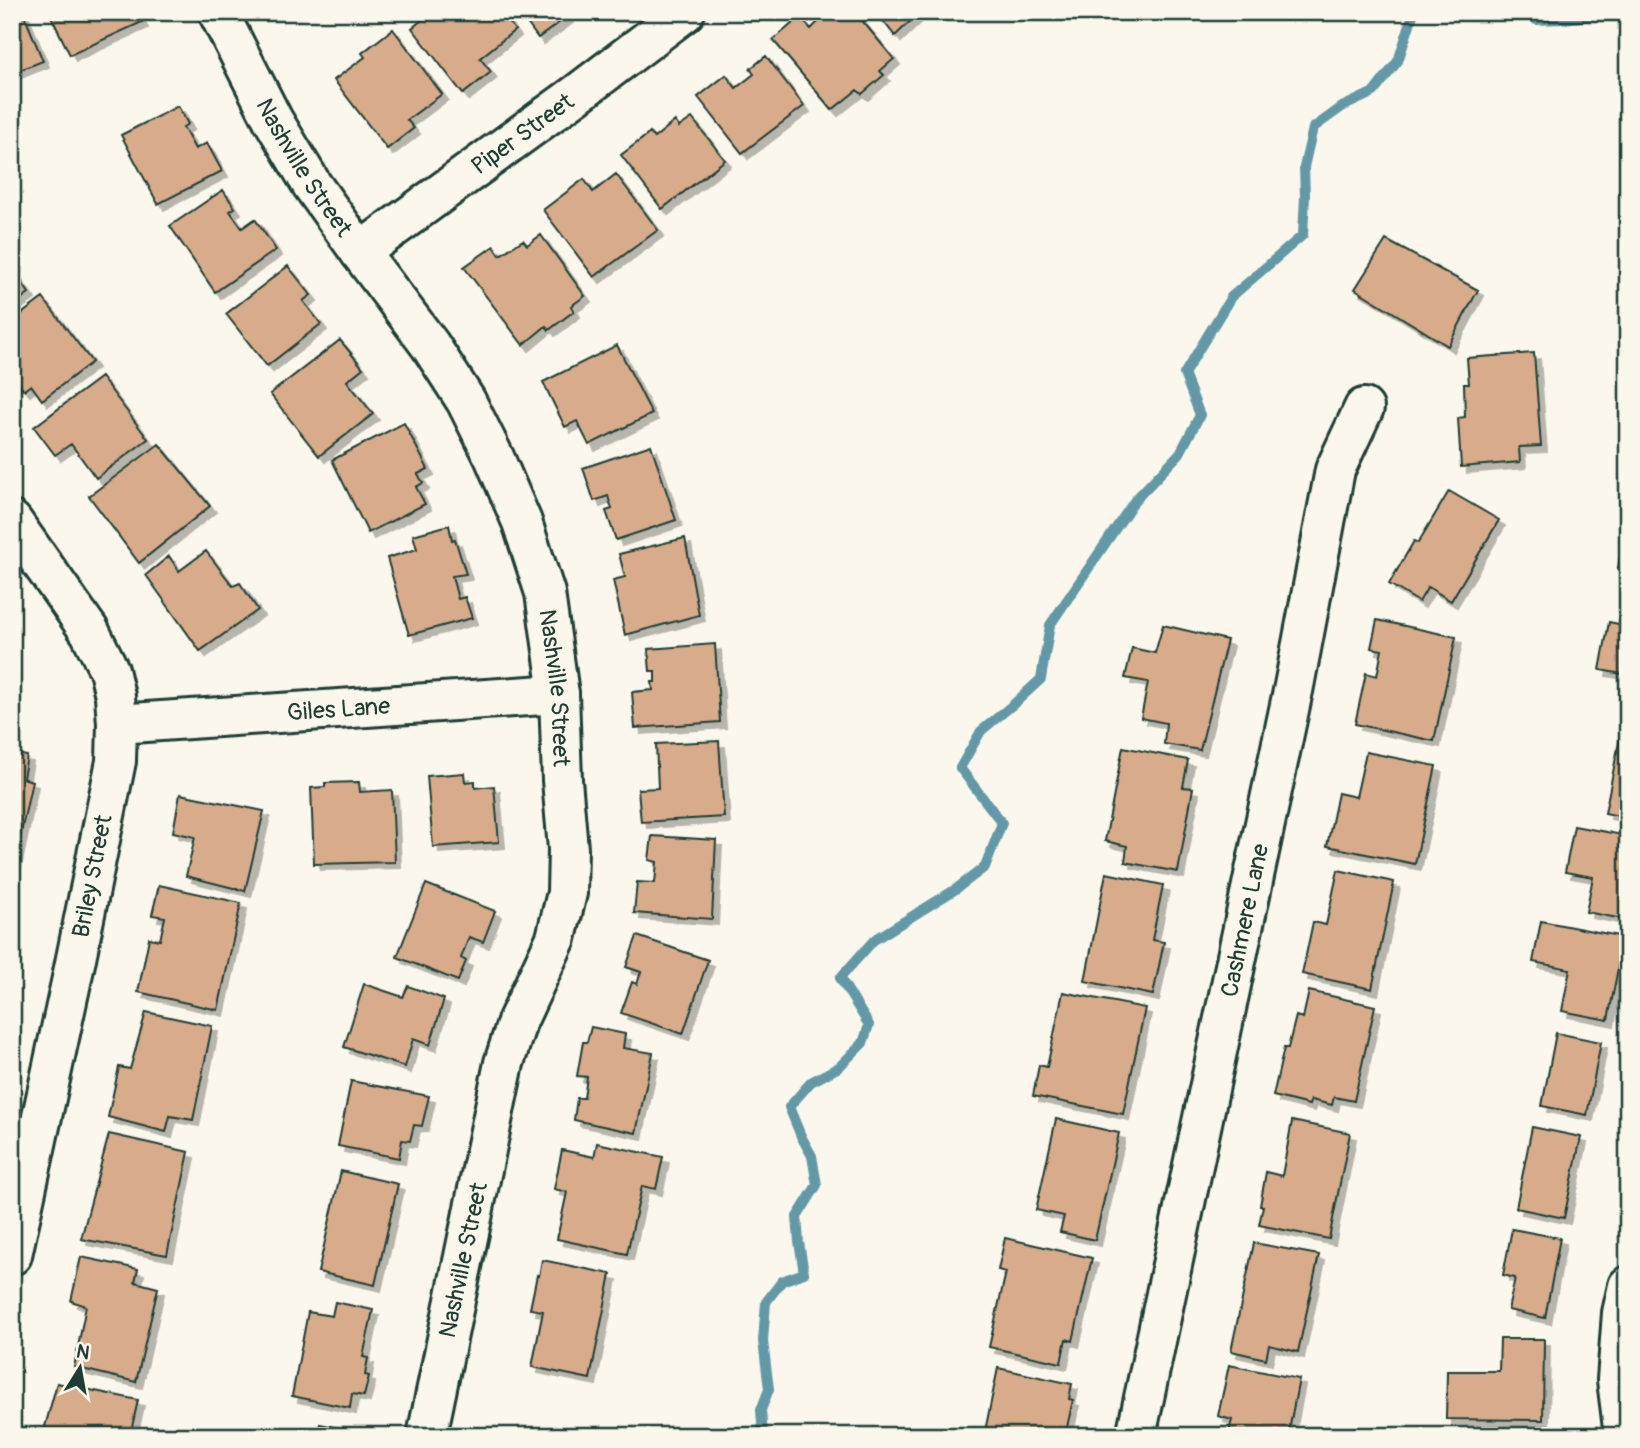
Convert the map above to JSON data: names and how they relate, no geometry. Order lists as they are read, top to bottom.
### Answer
{
  "streets": {
    "street": [
      "Piper Street",
      "Nashville Street",
      "Giles Lane",
      "Briley Street",
      "Cashmere Lane"
    ]
  },
  "crossings": [
    ["Piper Street", "Nashville Street"],
    ["Nashville Street", "Giles Lane"],
    ["Giles Lane", "Briley Street"]
  ],
  "north": "top"
}
